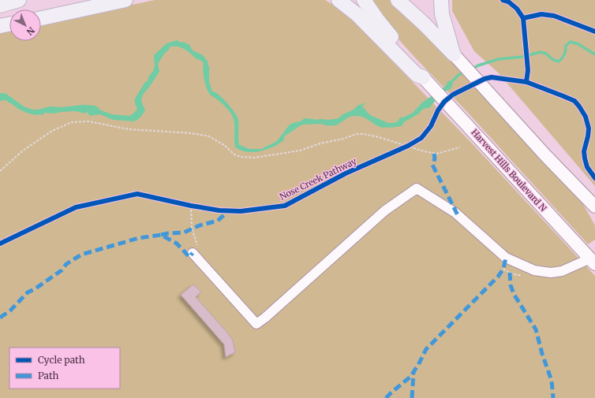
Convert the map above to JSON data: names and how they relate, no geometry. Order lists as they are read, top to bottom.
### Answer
{
  "streets": {
    "main road": ["Harvest Hills Boulevard N"],
    "cycle path": ["Nose Creek Pathway"]
  },
  "legend": ["Cycle path", "Path"],
  "north": "bottom right"
}
